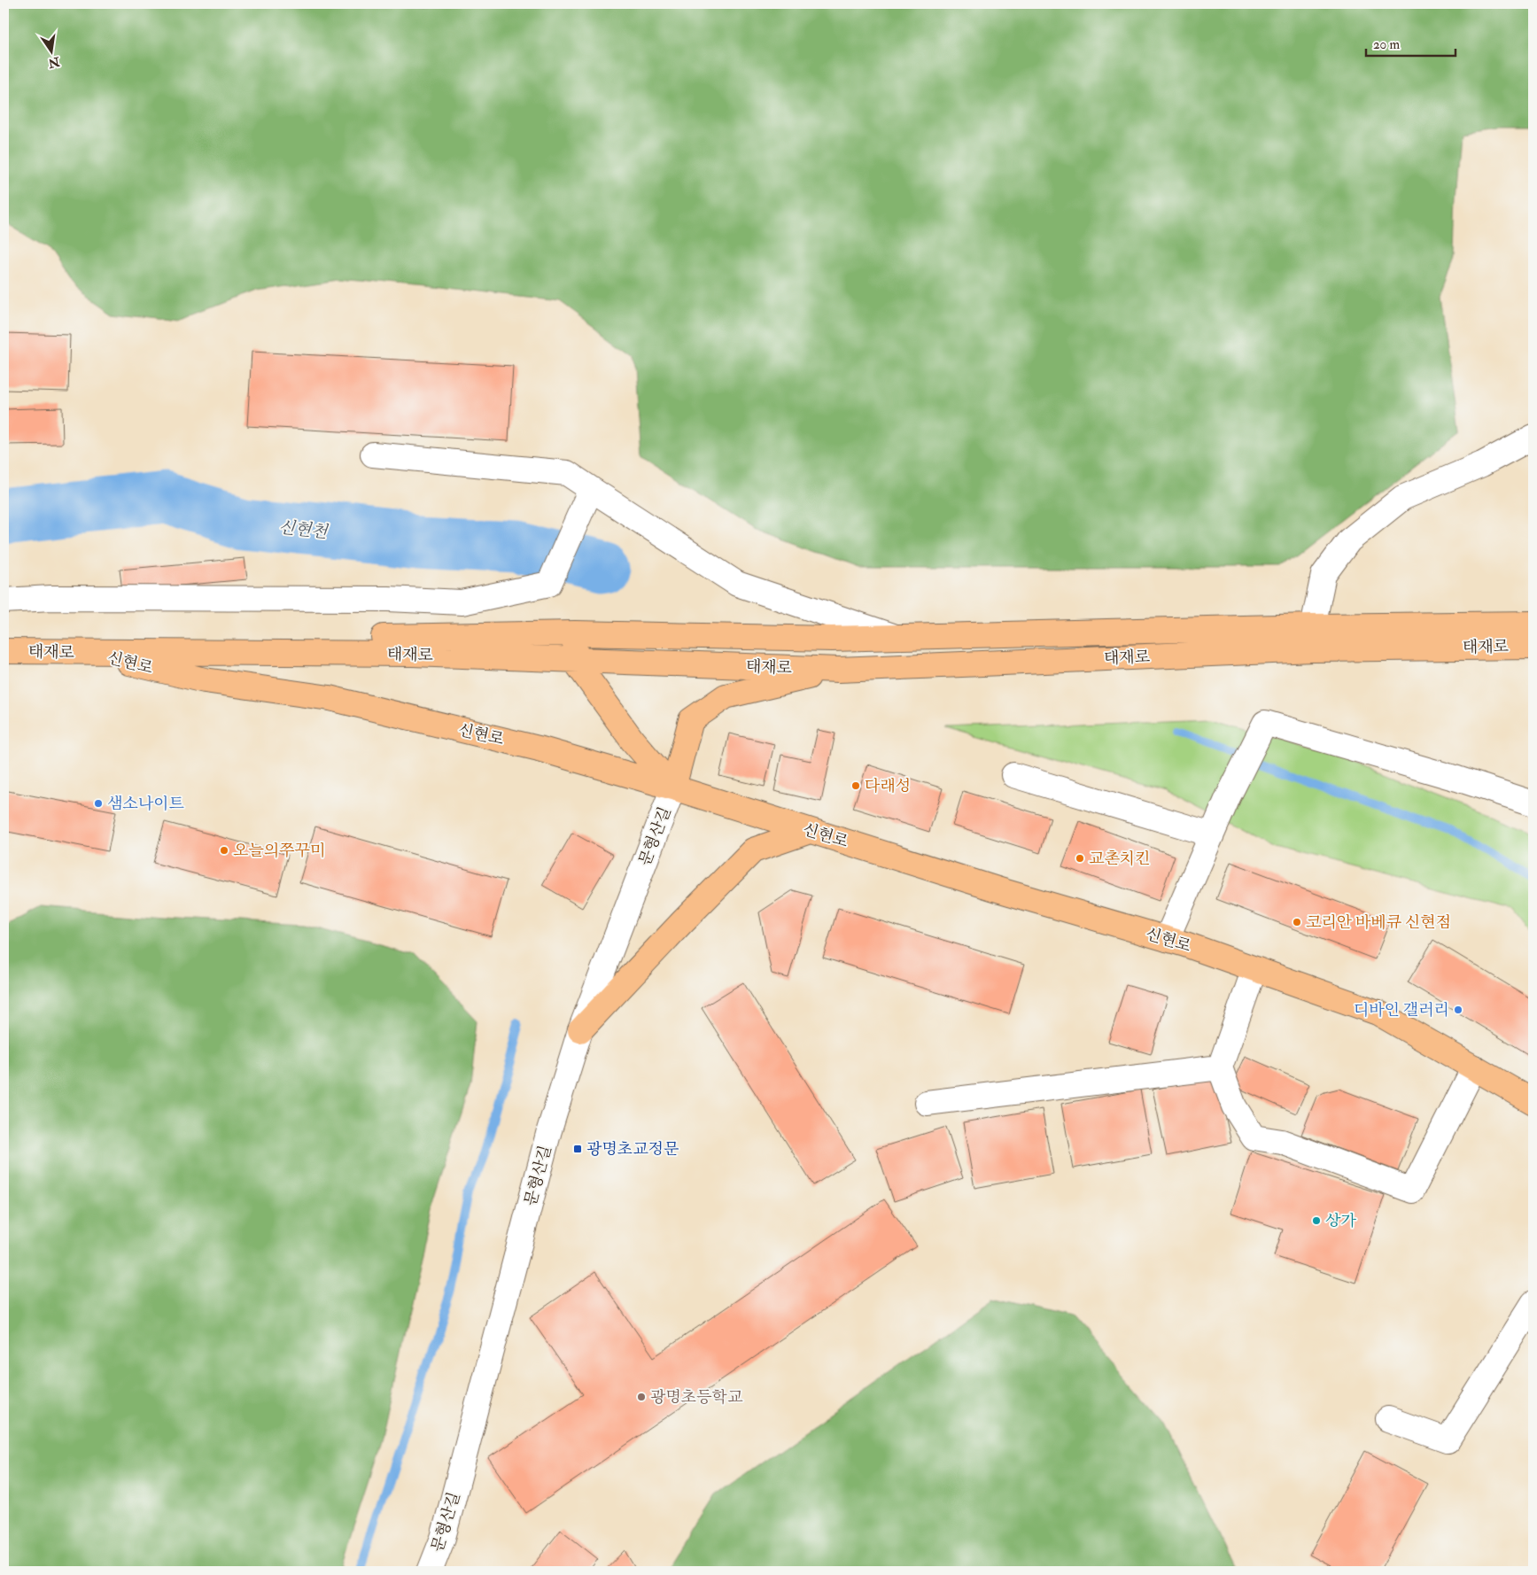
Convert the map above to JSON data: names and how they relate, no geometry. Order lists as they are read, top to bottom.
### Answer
{
  "streets": {
    "main road": ["태재로", "신현로"],
    "street": ["문형산길"]
  },
  "crossings": [
    ["태재로", "신현로"],
    ["신현로", "문형산길"]
  ],
  "water": ["신현천"],
  "places": {
    "other": [
      "다래성",
      "샘소나이트",
      "오늘의쭈꾸미",
      "교촌치킨",
      "코리안 바베큐 신현점",
      "디바인 갤러리",
      "상가",
      "광명초등학교"
    ],
    "transit": ["광명초교정문"]
  },
  "scale_bar": "20 m",
  "north": "bottom"
}
